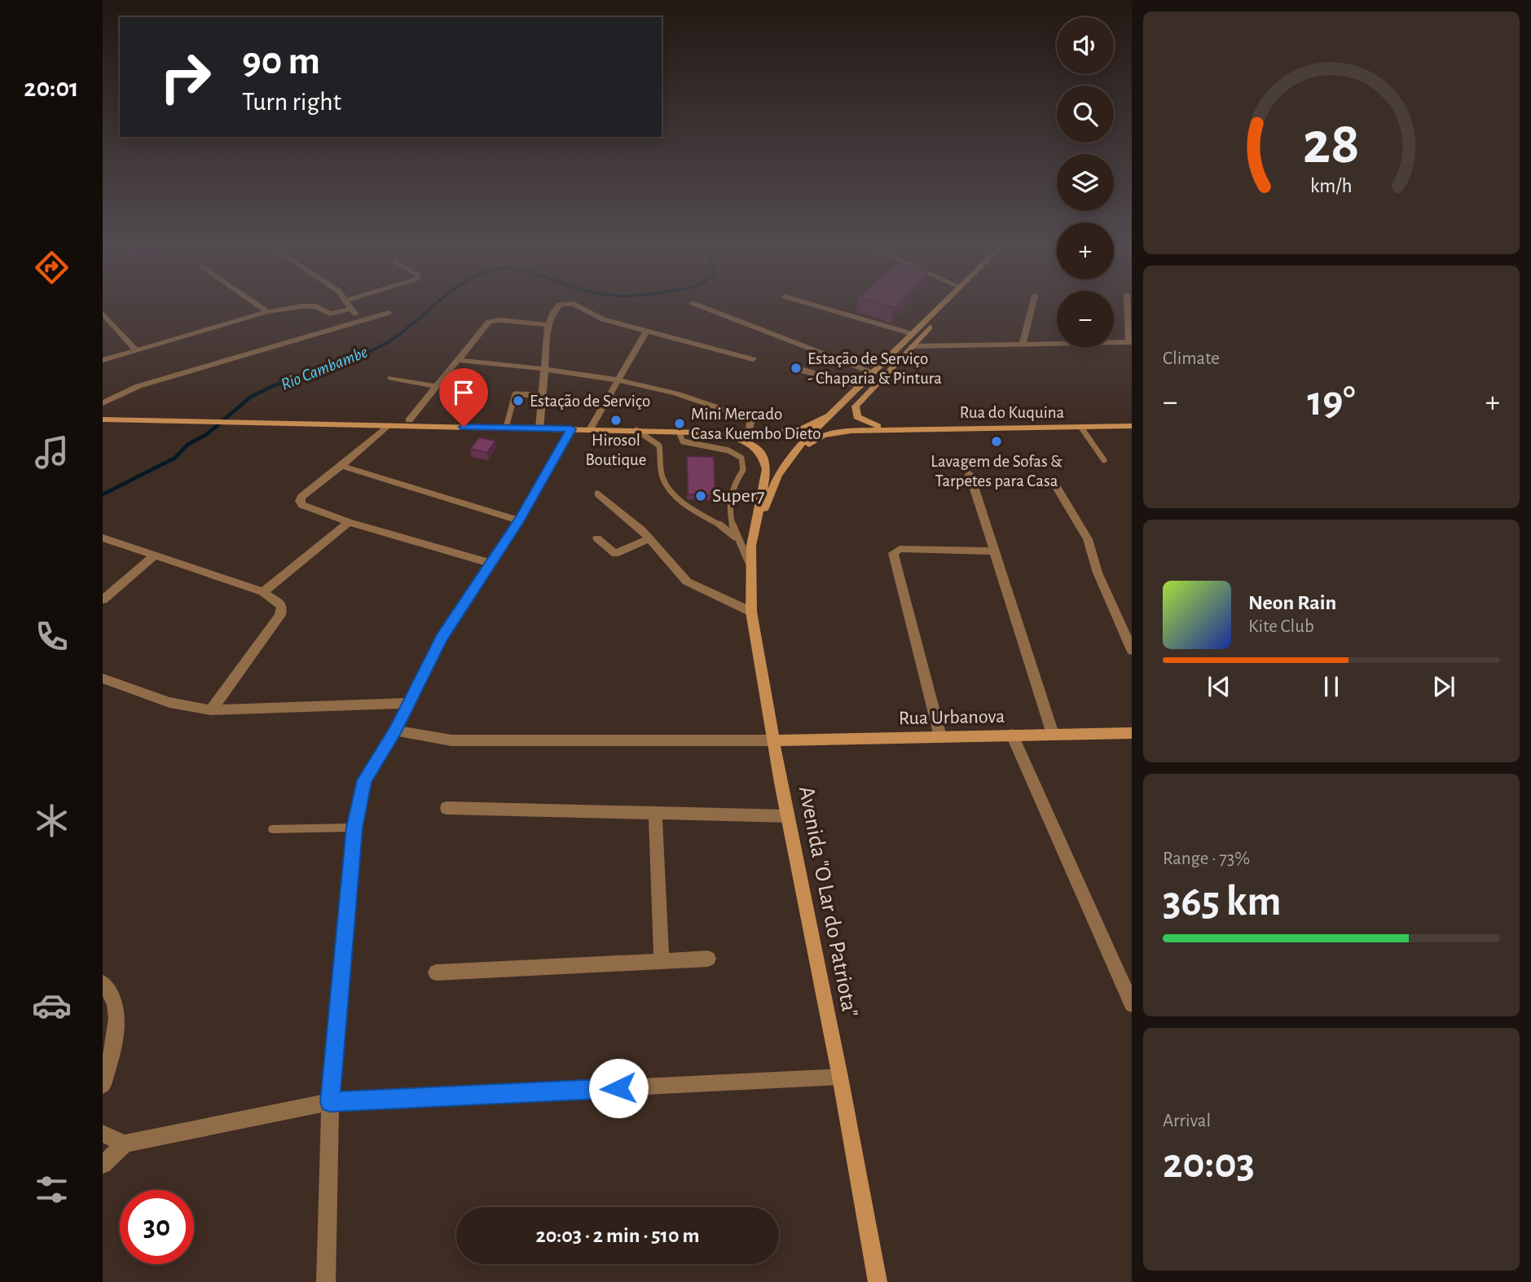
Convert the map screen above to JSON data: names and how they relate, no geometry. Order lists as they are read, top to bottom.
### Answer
{
  "streets": {
    "main road": ["Rua do Kuquina", "Rua Urbanova", "Avenida \"O Lar do Patriota\""]
  },
  "crossings": [
    ["Rua do Kuquina", "Avenida \"O Lar do Patriota\""],
    ["Rua Urbanova", "Avenida \"O Lar do Patriota\""]
  ],
  "water": ["Rio Cambambe"],
  "places": [
    "Estação de Serviço - Chaparia & Pintura",
    "Estação de Serviço",
    "Hirosol Boutique",
    "Mini Mercado Casa Kuembo Dieto",
    "Lavagem de Sofas & Tarpetes para Casa",
    "Super7"
  ],
  "page": {
    "tabs": "20:01",
    "map_buttons": ["+", "−"],
    "turn": ["90 m", "Turn right"],
    "tile": [
      "Climate",
      ["Range · 73%", "365 km"],
      ["Arrival", "20:03"]
    ],
    "heat": ["−", "19°", "+"],
    "song": ["Neon Rain", "Kite Club"],
    "limit": "30",
    "trip": "20:03 · 2 min · 510 m",
    "gauge": ["28", "km/h"]
  }
}
